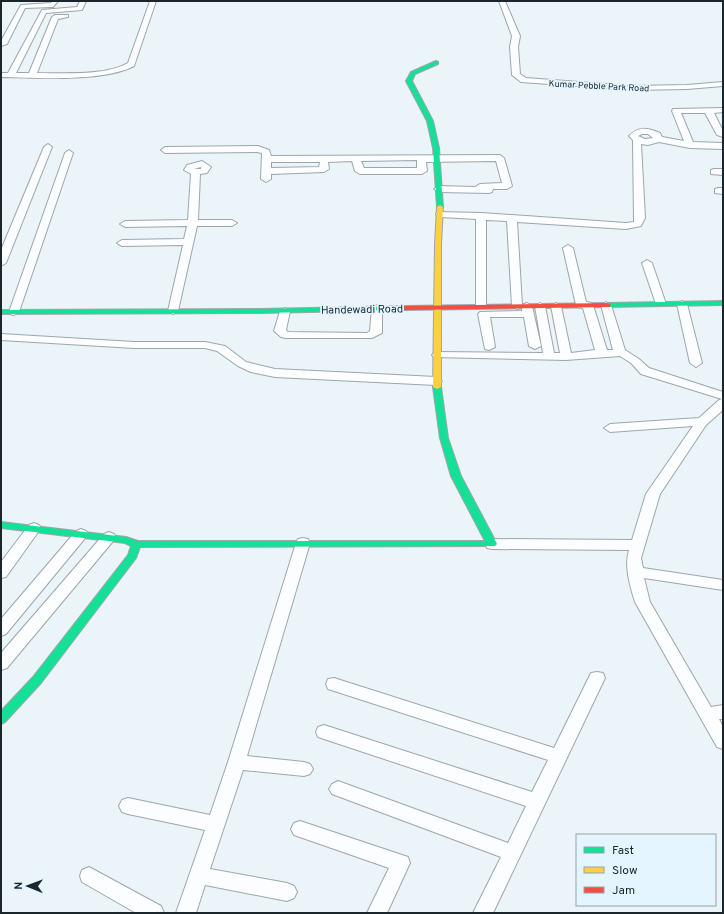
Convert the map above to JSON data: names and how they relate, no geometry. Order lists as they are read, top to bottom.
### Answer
{
  "streets": {
    "street": ["Kumar Pebble Park Road", "Handewadi Road"]
  },
  "legend": ["Fast", "Slow", "Jam"],
  "north": "left"
}
